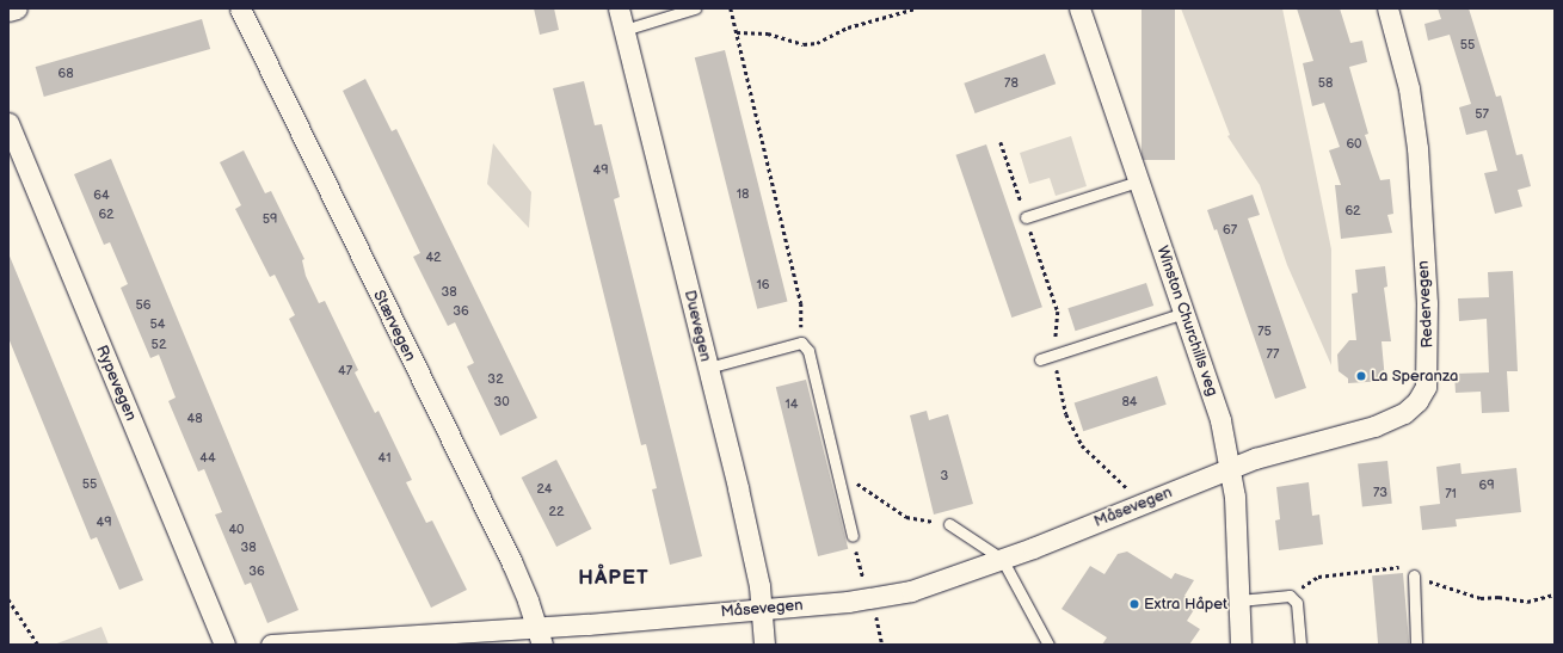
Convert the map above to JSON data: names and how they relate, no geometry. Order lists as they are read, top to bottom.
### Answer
{
  "streets": {
    "street": [
      "Redervegen",
      "Winston Churchills veg",
      "Stærvegen",
      "Duevegen",
      "Rypevegen",
      "Måsevegen"
    ]
  },
  "crossings": [
    ["Redervegen", "Winston Churchills veg"],
    ["Redervegen", "Måsevegen"],
    ["Winston Churchills veg", "Måsevegen"],
    ["Stærvegen", "Måsevegen"],
    ["Duevegen", "Måsevegen"]
  ],
  "districts": ["HÅPET"],
  "places": ["La Speranza", "Extra Håpet"],
  "house_numbers": [
    "55",
    "68",
    "78",
    "58",
    "57",
    "60",
    "49",
    "18",
    "64",
    "62",
    "62",
    "59",
    "67",
    "42",
    "16",
    "38",
    "56",
    "36",
    "54",
    "75",
    "52",
    "77",
    "47",
    "32",
    "30",
    "84",
    "14",
    "48",
    "44",
    "41",
    "3",
    "55",
    "69",
    "24",
    "73",
    "71",
    "22",
    "49",
    "40",
    "38",
    "36"
  ]
}
